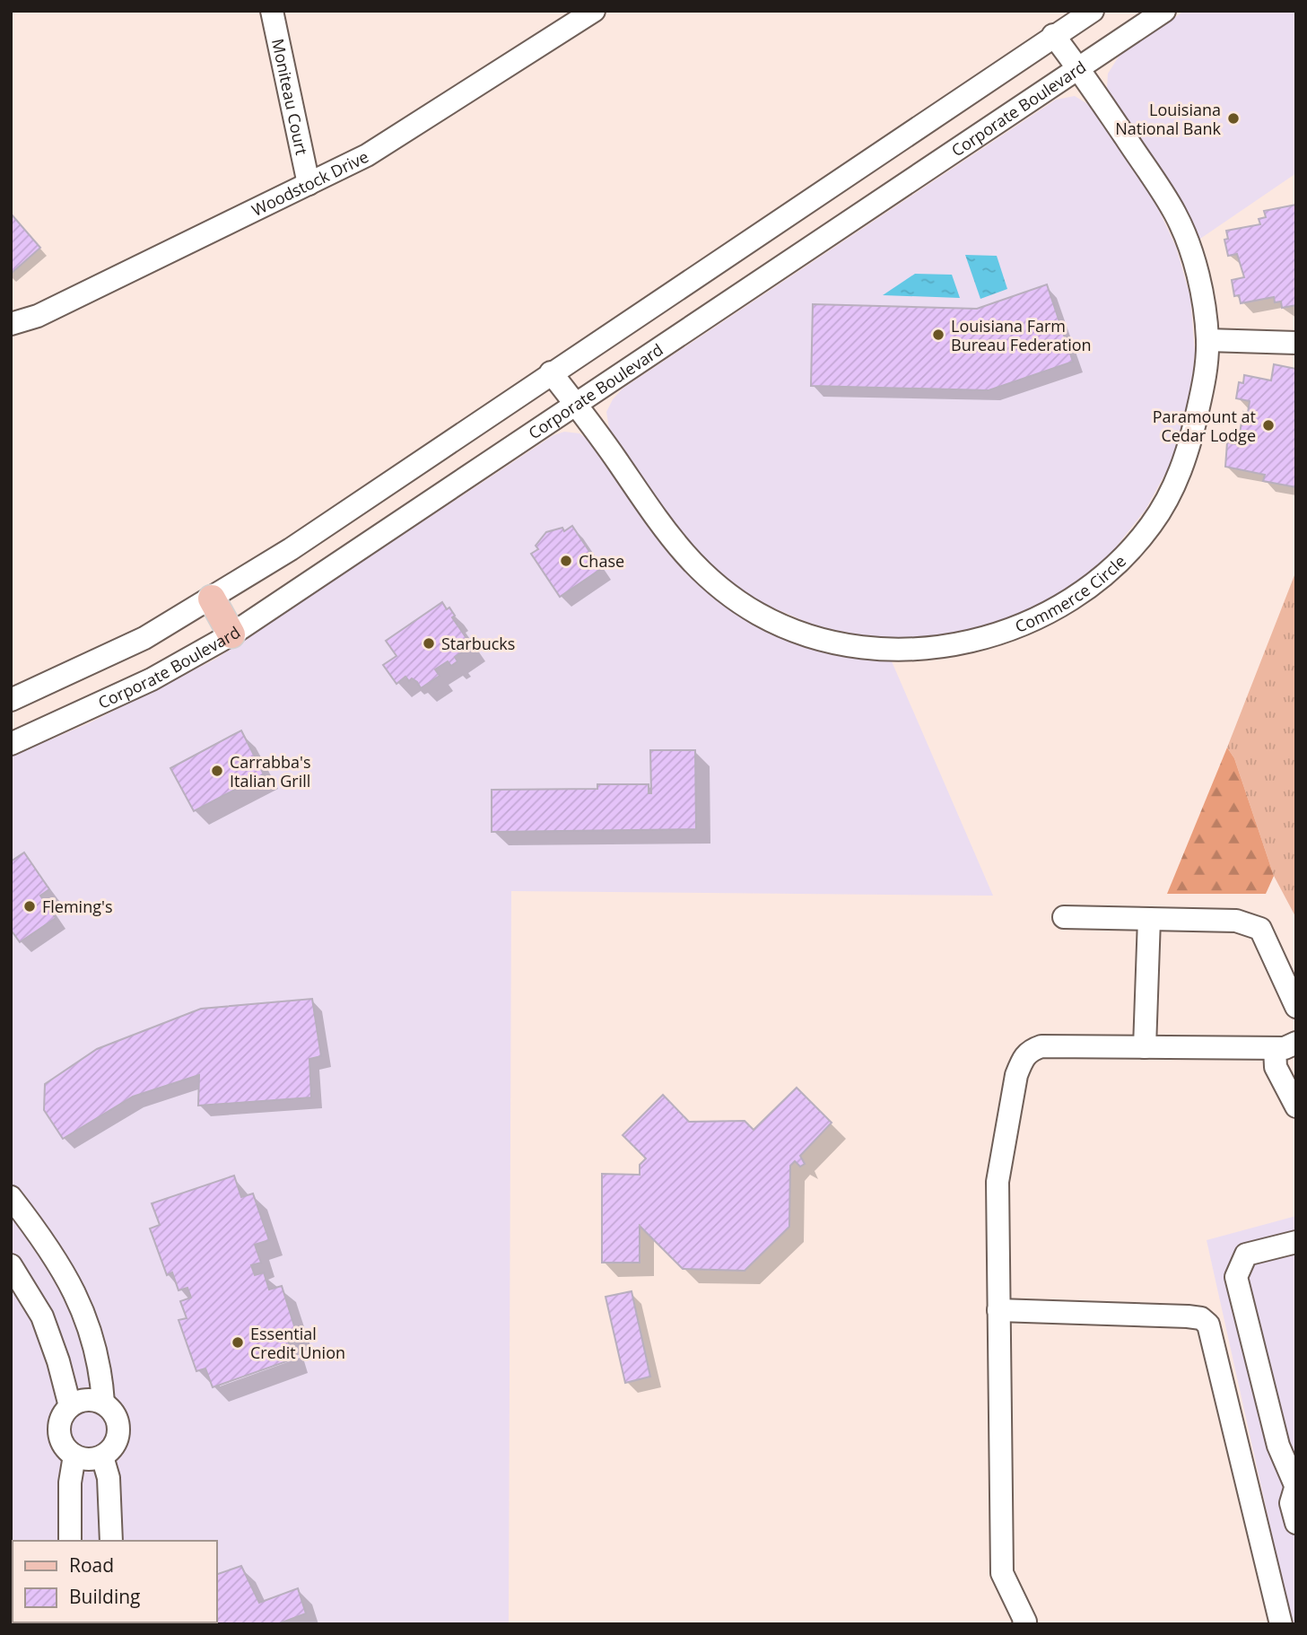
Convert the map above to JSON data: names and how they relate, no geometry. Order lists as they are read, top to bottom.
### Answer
{
  "streets": {
    "street": [
      "Moniteau Court",
      "Corporate Boulevard",
      "Woodstock Drive",
      "Commerce Circle"
    ]
  },
  "crossings": [
    ["Moniteau Court", "Woodstock Drive"],
    ["Corporate Boulevard", "Commerce Circle"]
  ],
  "places": [
    "Louisiana National Bank",
    "Louisiana Farm Bureau Federation",
    "Paramount at Cedar Lodge",
    "Chase",
    "Starbucks",
    "Carrabba's Italian Grill",
    "Fleming's",
    "Essential Credit Union"
  ],
  "legend": ["Road", "Building"]
}
